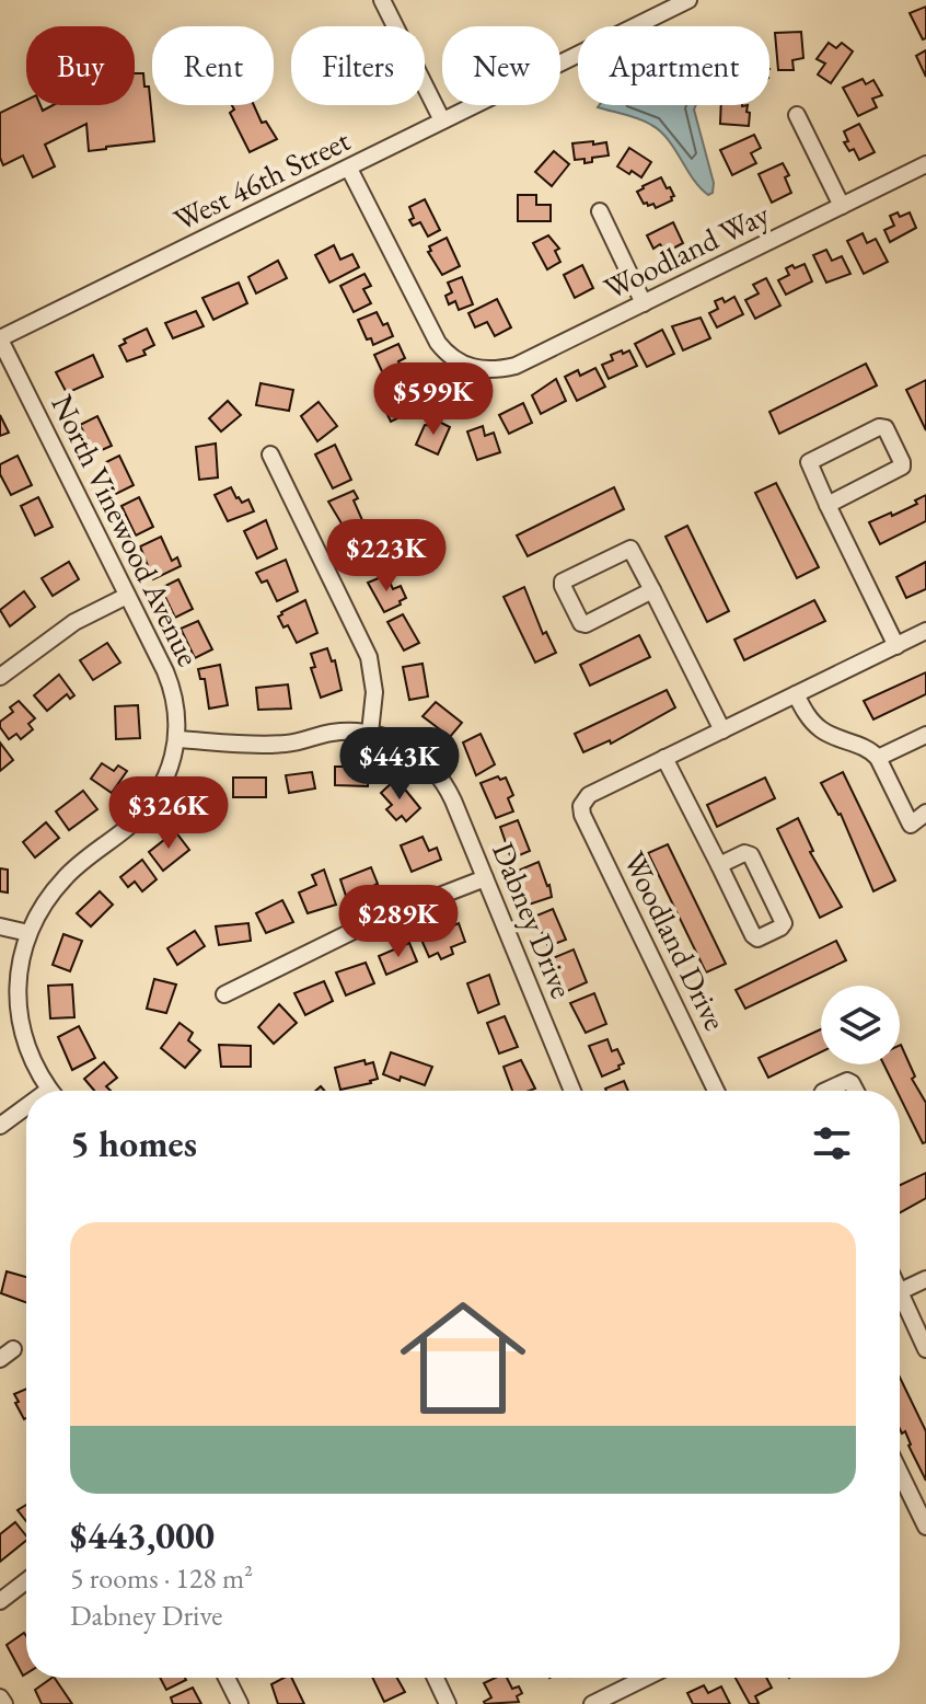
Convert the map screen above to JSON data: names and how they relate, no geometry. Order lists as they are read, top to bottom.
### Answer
{
  "streets": {
    "street": [
      "West 46th Street",
      "Woodland Way",
      "North Vinewood Avenue",
      "Dabney Drive",
      "Woodland Drive"
    ]
  },
  "crossings": [
    ["West 46th Street", "Woodland Way"],
    ["West 46th Street", "North Vinewood Avenue"],
    ["North Vinewood Avenue", "Dabney Drive"]
  ],
  "page": {
    "chip": [
      "Buy",
      "Rent",
      "Filters",
      "New",
      "Apartment"
    ],
    "price": [
      "$599K",
      "$223K",
      "$443K",
      "$326K",
      "$289K"
    ],
    "heading": "5 homes",
    "list": [
      {
        "name": "$443,000",
        "note": "5 rooms · 128 m² · Dabney Drive"
      }
    ]
  }
}
